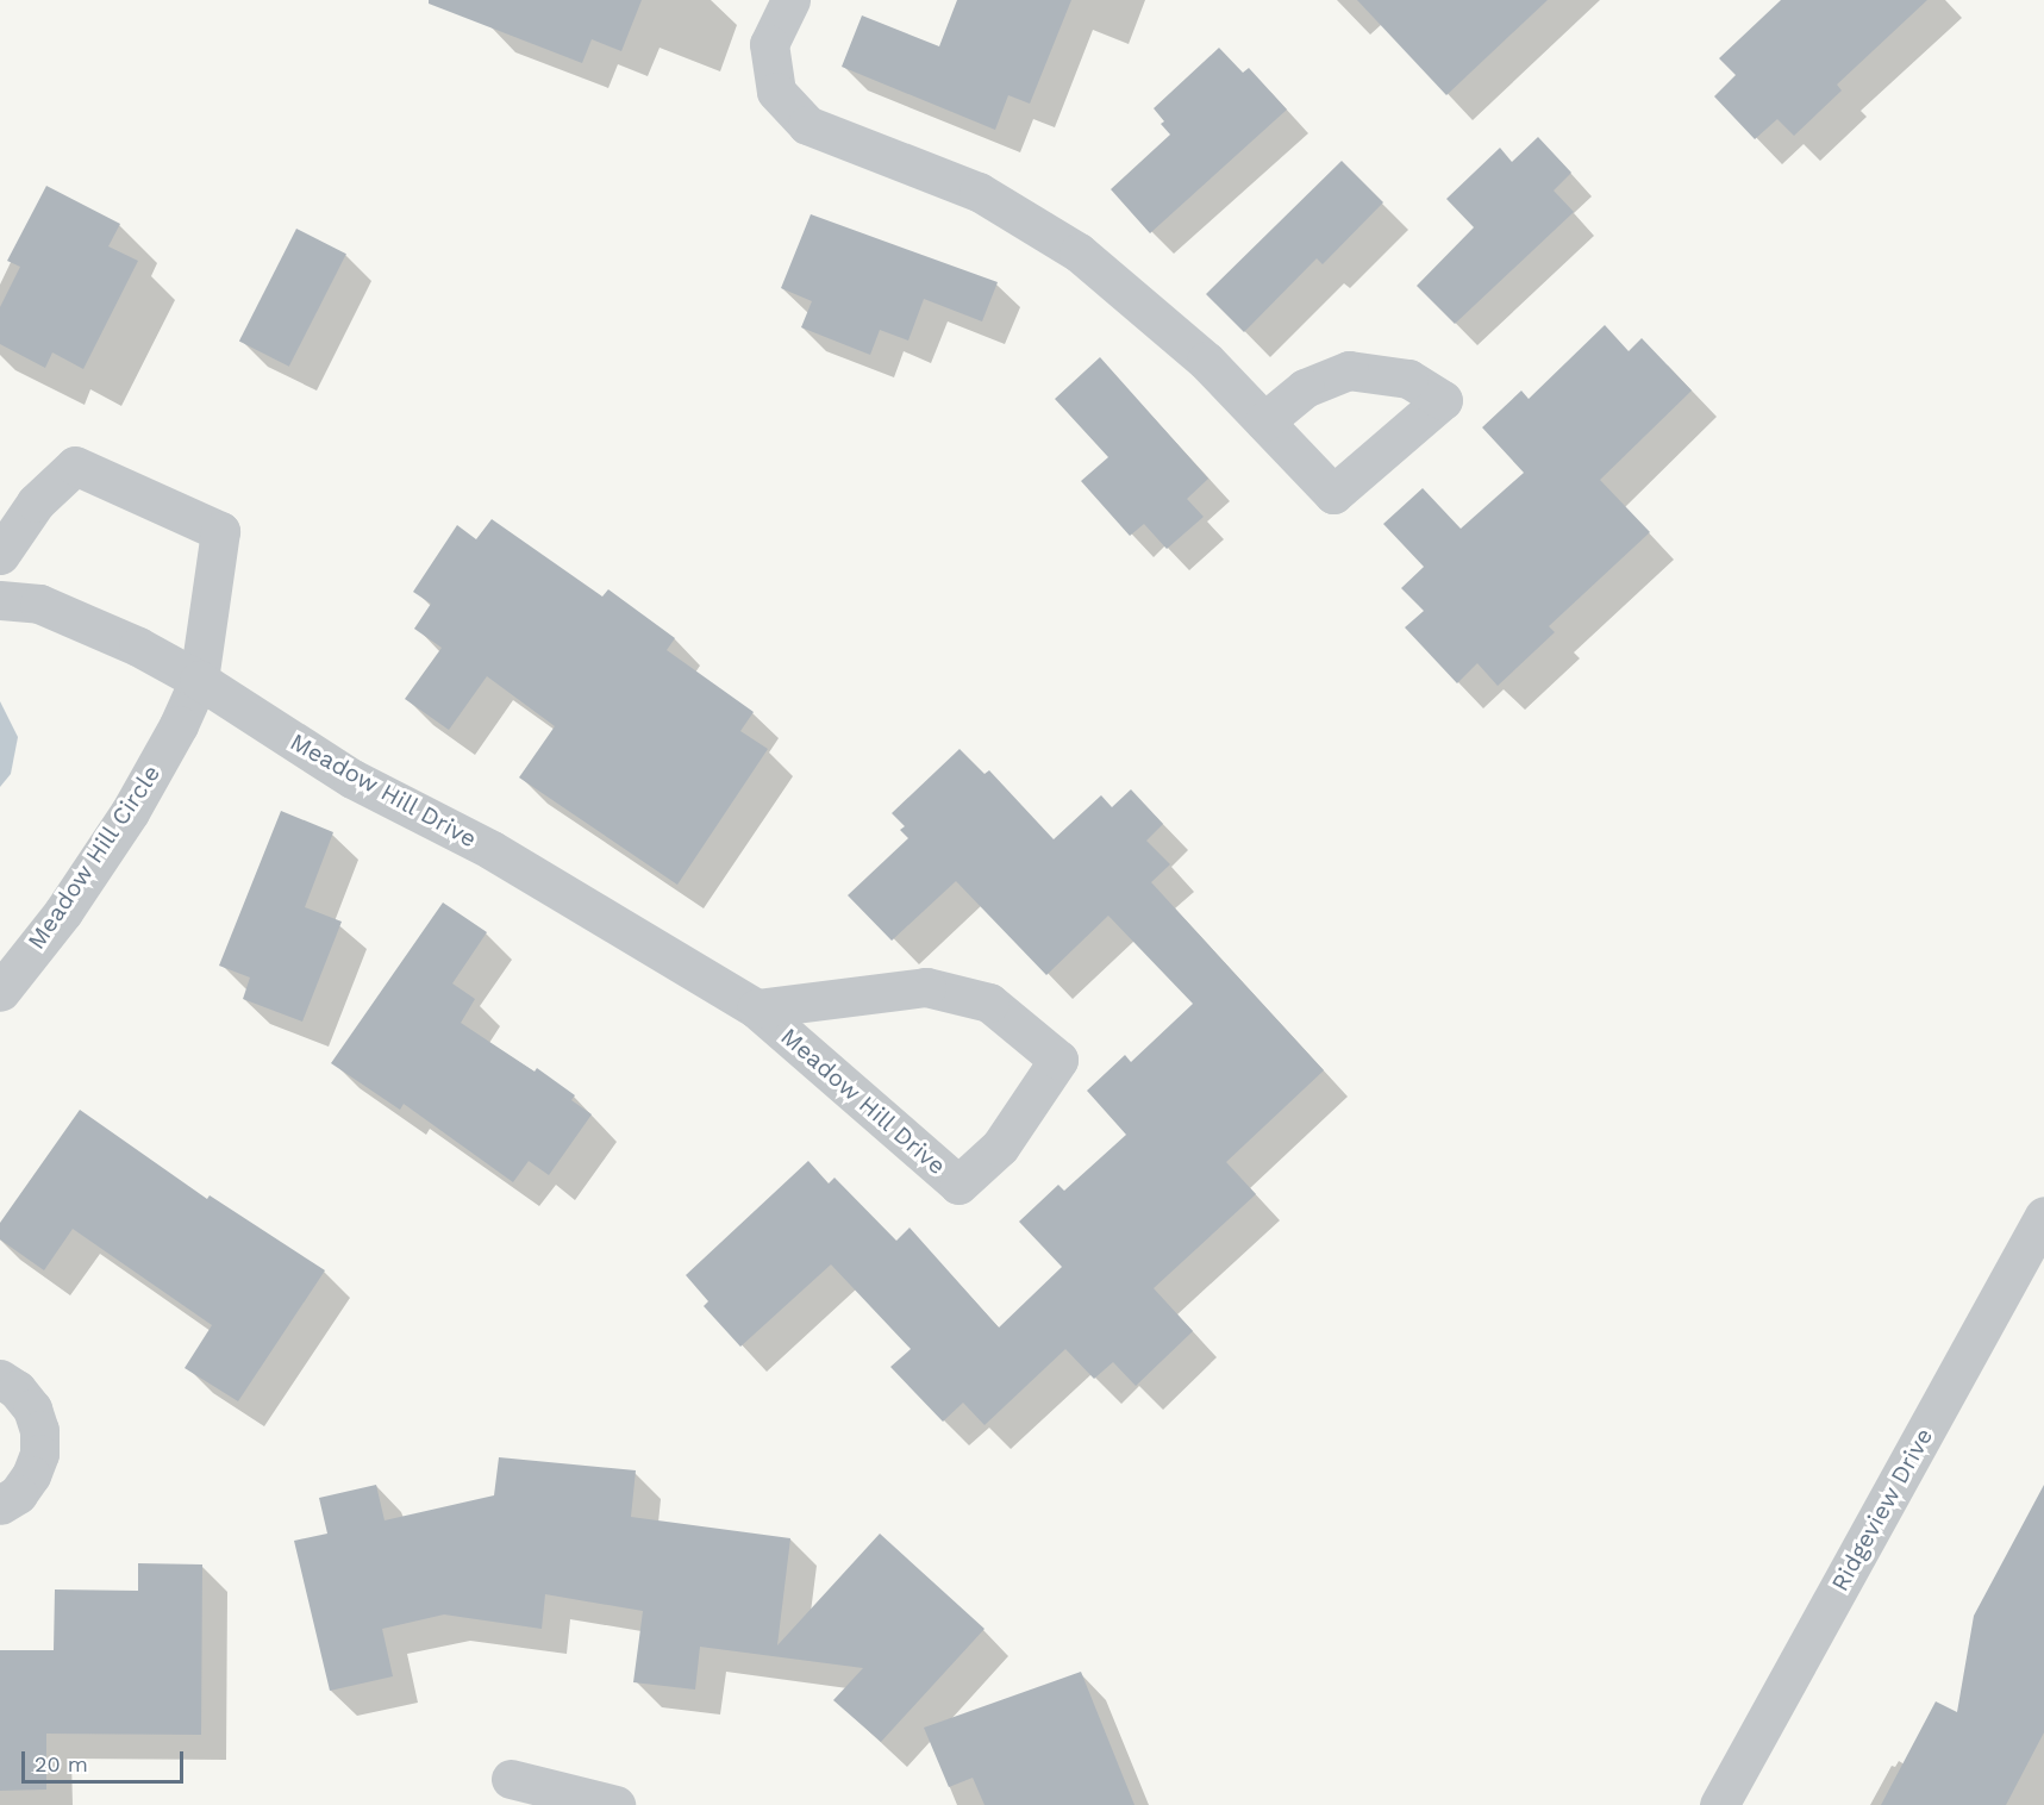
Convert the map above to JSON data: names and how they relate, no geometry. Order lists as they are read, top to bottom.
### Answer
{
  "streets": {
    "street": ["Meadow Hill Drive", "Meadow Hill Circle", "Ridgeview Drive"]
  },
  "crossings": [
    ["Meadow Hill Drive", "Meadow Hill Circle"]
  ],
  "scale_bar": "20 m"
}
